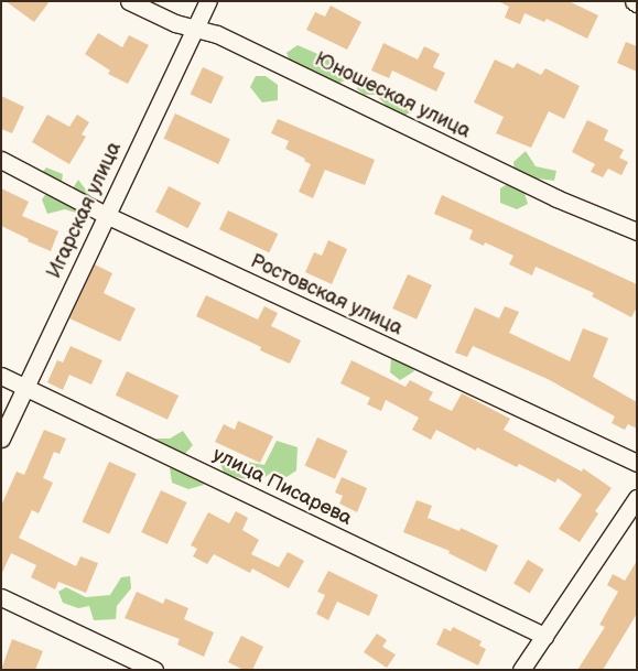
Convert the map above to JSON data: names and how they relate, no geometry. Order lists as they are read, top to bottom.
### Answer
{
  "streets": {
    "street": [
      "Юношеская улица",
      "Игарская улица",
      "Ростовская улица",
      "улица Писарева"
    ]
  },
  "crossings": [
    ["Юношеская улица", "Игарская улица"],
    ["Игарская улица", "Ростовская улица"],
    ["Игарская улица", "улица Писарева"]
  ]
}
